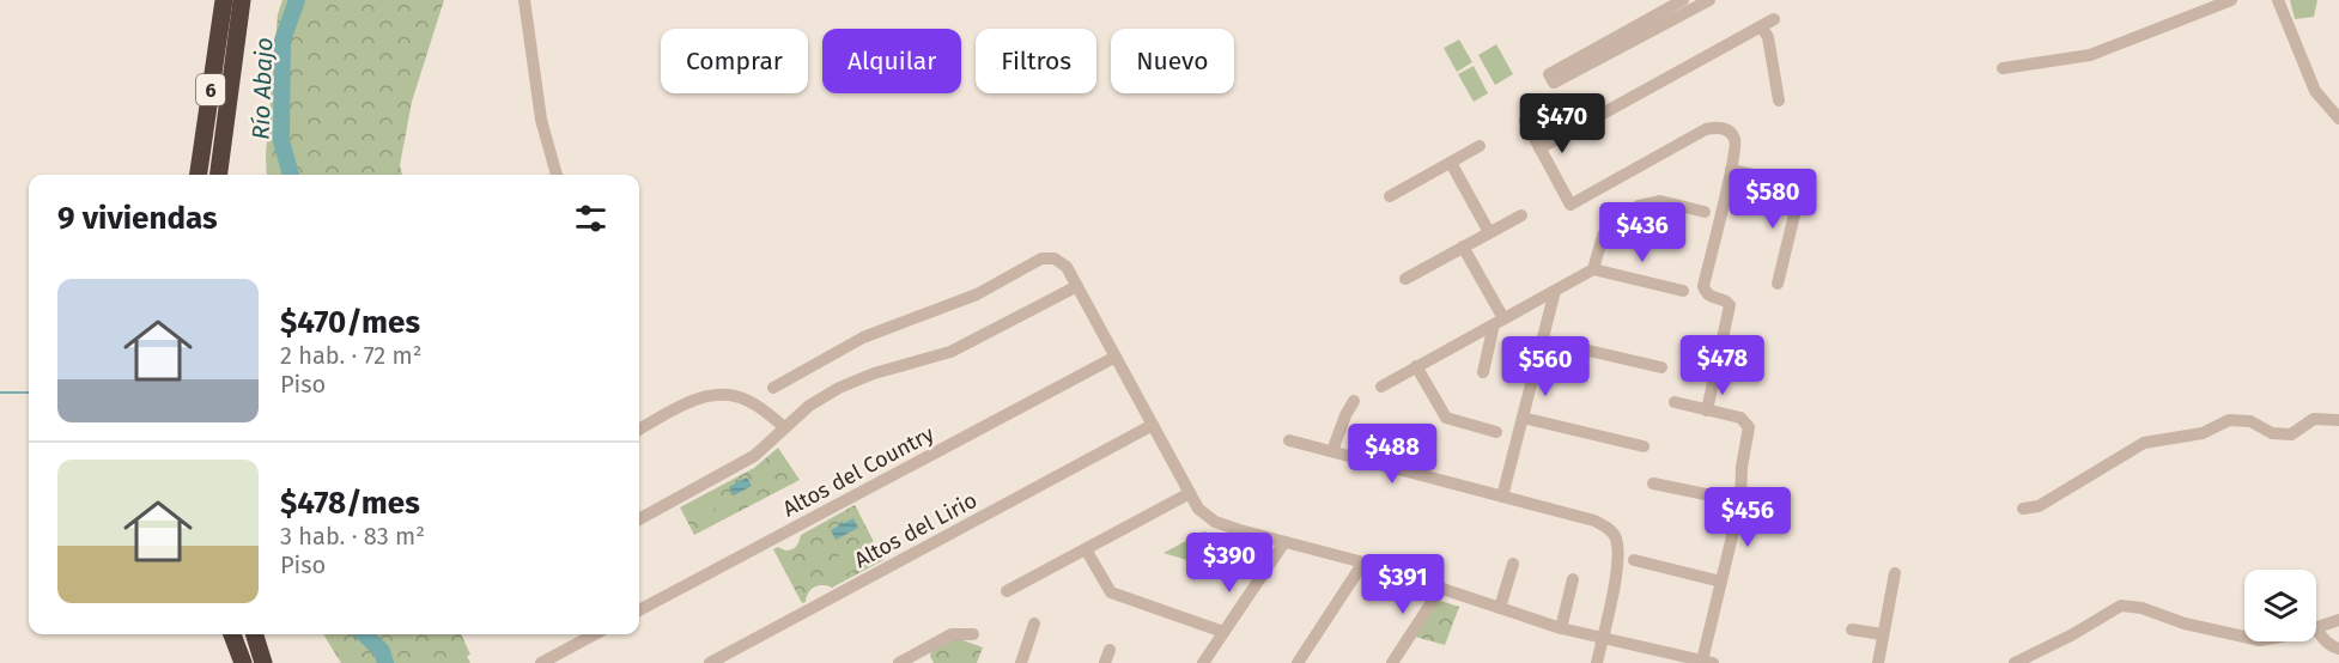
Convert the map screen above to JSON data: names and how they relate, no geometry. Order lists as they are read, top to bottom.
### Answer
{
  "streets": {
    "highway": ["6"],
    "street": ["Altos del Country", "Altos del Lirio"]
  },
  "water": ["Río Abajo"],
  "page": {
    "chip": [
      "Comprar",
      "Alquilar",
      "Filtros",
      "Nuevo"
    ],
    "price": [
      "$470",
      "$580",
      "$436",
      "$478",
      "$560",
      "$488",
      "$456",
      "$390",
      "$391"
    ],
    "heading": "9 viviendas",
    "list": [
      {
        "name": "$470/mes",
        "note": "2 hab. · 72 m² · Piso"
      },
      {
        "name": "$478/mes",
        "note": "3 hab. · 83 m² · Piso"
      }
    ]
  }
}
